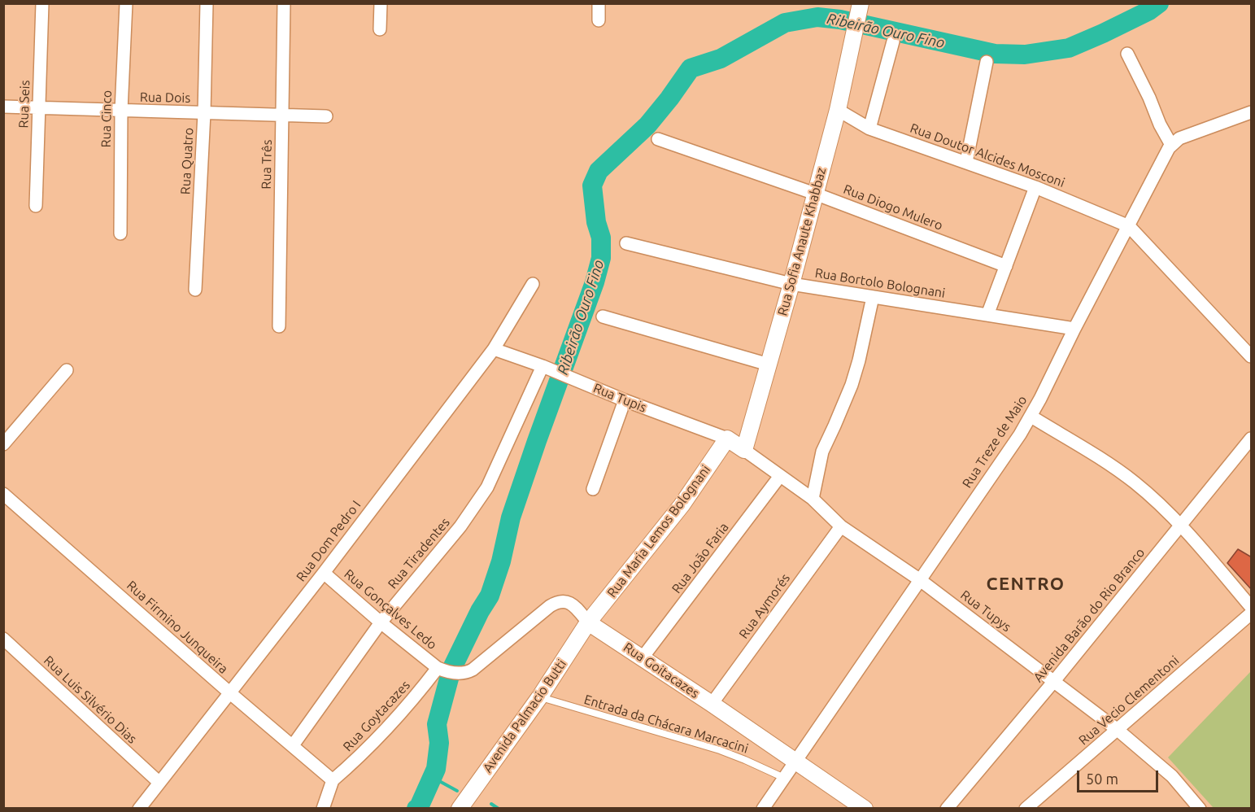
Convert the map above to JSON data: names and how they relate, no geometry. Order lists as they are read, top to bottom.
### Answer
{
  "streets": {
    "street": [
      "Rua Dois",
      "Rua Seis",
      "Rua Cinco",
      "Rua Doutor Alcides Mosconi",
      "Rua Quatro",
      "Rua Três",
      "Rua Diogo Mulero",
      "Rua Sofia Anaute Khabbaz",
      "Rua Bortolo Bolognani",
      "Rua Tupis",
      "Rua Treze de Maio",
      "Rua Maria Lemos Bolognani",
      "Rua Dom Pedro I",
      "Rua Tiradentes",
      "Rua João Faria",
      "Rua Aymorés",
      "Rua Gonçalves Ledo",
      "Rua Tupys",
      "Avenida Barão do Rio Branco",
      "Rua Firmino Junqueira",
      "Rua Goitacazes",
      "Rua Luis Silvério Dias",
      "Rua Vecio Clementoni",
      "Rua Goytacazes",
      "Avenida Palmacio Butti"
    ],
    "lane": ["Entrada da Chácara Marcacini"]
  },
  "crossings": [
    ["Rua Dois", "Rua Seis"],
    ["Rua Dois", "Rua Cinco"],
    ["Rua Dois", "Rua Quatro"],
    ["Rua Dois", "Rua Três"],
    ["Rua Doutor Alcides Mosconi", "Rua Sofia Anaute Khabbaz"],
    ["Rua Doutor Alcides Mosconi", "Rua Treze de Maio"],
    ["Rua Diogo Mulero", "Rua Sofia Anaute Khabbaz"],
    ["Rua Sofia Anaute Khabbaz", "Rua Bortolo Bolognani"],
    ["Rua Sofia Anaute Khabbaz", "Rua Tupis"],
    ["Rua Sofia Anaute Khabbaz", "Rua Tupys"],
    ["Rua Bortolo Bolognani", "Rua Treze de Maio"],
    ["Rua Tupis", "Rua Maria Lemos Bolognani"],
    ["Rua Tupis", "Rua Dom Pedro I"],
    ["Rua Tupis", "Rua Tiradentes"],
    ["Rua Tupis", "Rua Tupys"],
    ["Rua Treze de Maio", "Rua Tupys"],
    ["Rua Treze de Maio", "Rua Goitacazes"],
    ["Rua Treze de Maio", "Entrada da Chácara Marcacini"],
    ["Rua Maria Lemos Bolognani", "Rua Goitacazes"],
    ["Rua Maria Lemos Bolognani", "Avenida Palmacio Butti"],
    ["Rua Dom Pedro I", "Rua Gonçalves Ledo"],
    ["Rua Dom Pedro I", "Rua Firmino Junqueira"],
    ["Rua Dom Pedro I", "Rua Luis Silvério Dias"],
    ["Rua Tiradentes", "Rua Gonçalves Ledo"],
    ["Rua Tiradentes", "Rua Firmino Junqueira"],
    ["Rua João Faria", "Rua Tupys"],
    ["Rua João Faria", "Rua Goitacazes"],
    ["Rua Aymorés", "Rua Tupys"],
    ["Rua Aymorés", "Rua Goitacazes"],
    ["Rua Gonçalves Ledo", "Rua Goitacazes"],
    ["Rua Gonçalves Ledo", "Rua Goytacazes"],
    ["Rua Tupys", "Avenida Barão do Rio Branco"],
    ["Rua Tupys", "Rua Vecio Clementoni"],
    ["Rua Firmino Junqueira", "Rua Goytacazes"],
    ["Rua Goitacazes", "Rua Goytacazes"],
    ["Rua Goitacazes", "Avenida Palmacio Butti"],
    ["Avenida Palmacio Butti", "Entrada da Chácara Marcacini"]
  ],
  "districts": ["CENTRO"],
  "water": ["Ribeirão Ouro Fino"],
  "scale_bar": "50 m"
}
